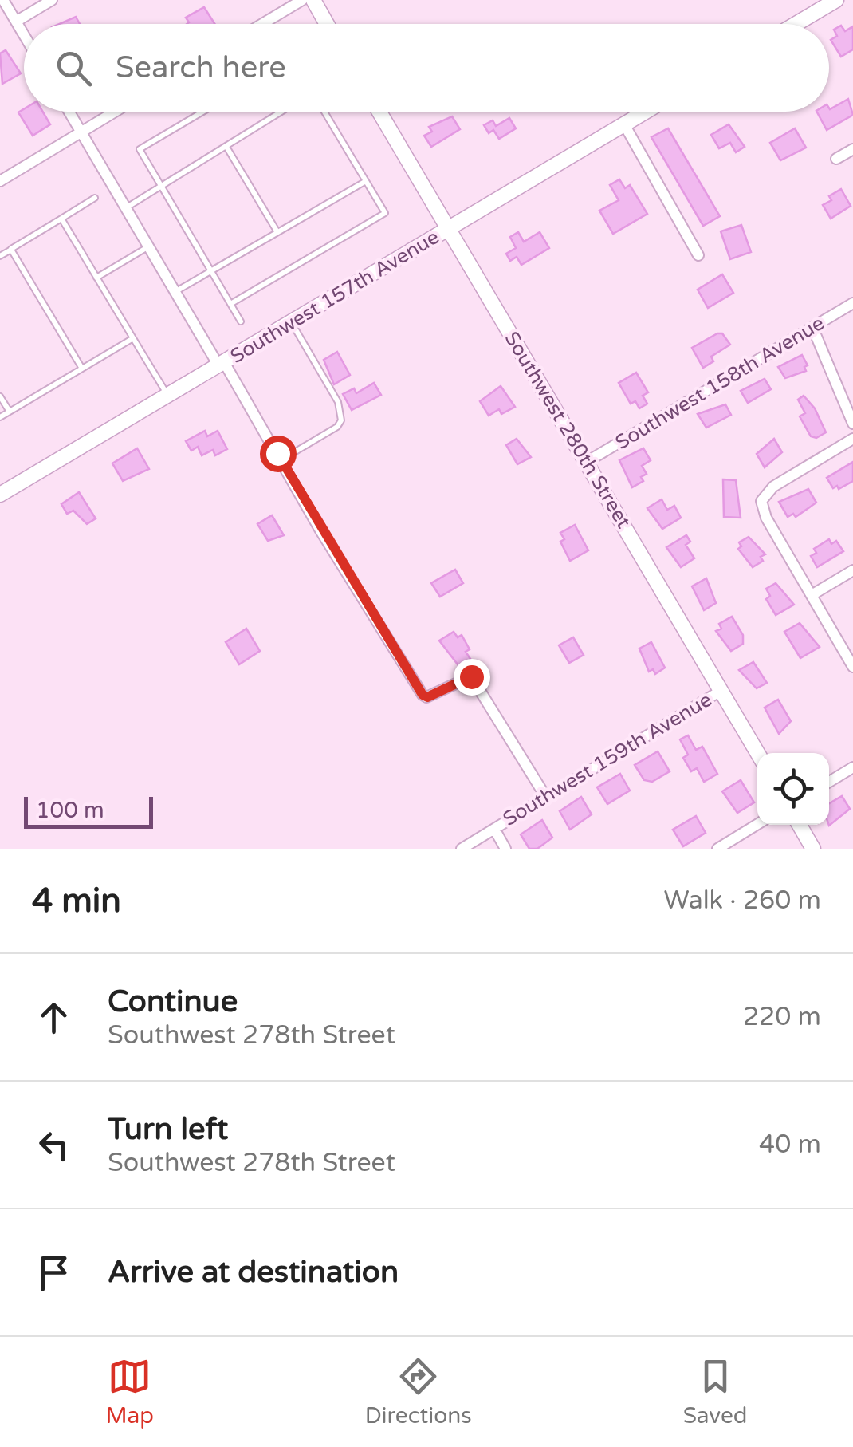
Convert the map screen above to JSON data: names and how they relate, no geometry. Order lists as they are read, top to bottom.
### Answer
{
  "streets": {
    "street": [
      "Southwest 157th Avenue",
      "Southwest 158th Avenue",
      "Southwest 280th Street",
      "Southwest 159th Avenue"
    ]
  },
  "crossings": [
    ["Southwest 157th Avenue", "Southwest 280th Street"],
    ["Southwest 158th Avenue", "Southwest 280th Street"],
    ["Southwest 280th Street", "Southwest 159th Avenue"]
  ],
  "scale_bar": "100 m",
  "page": {
    "search": "Search here",
    "scale": "100 m",
    "heading": ["4 min", "Walk · 260 m"],
    "list": [
      ["Continue", "Southwest 278th Street", "220 m"],
      ["Turn left", "Southwest 278th Street", "40 m"],
      "Arrive at destination"
    ],
    "nav": ["Map", "Directions", "Saved"]
  }
}
